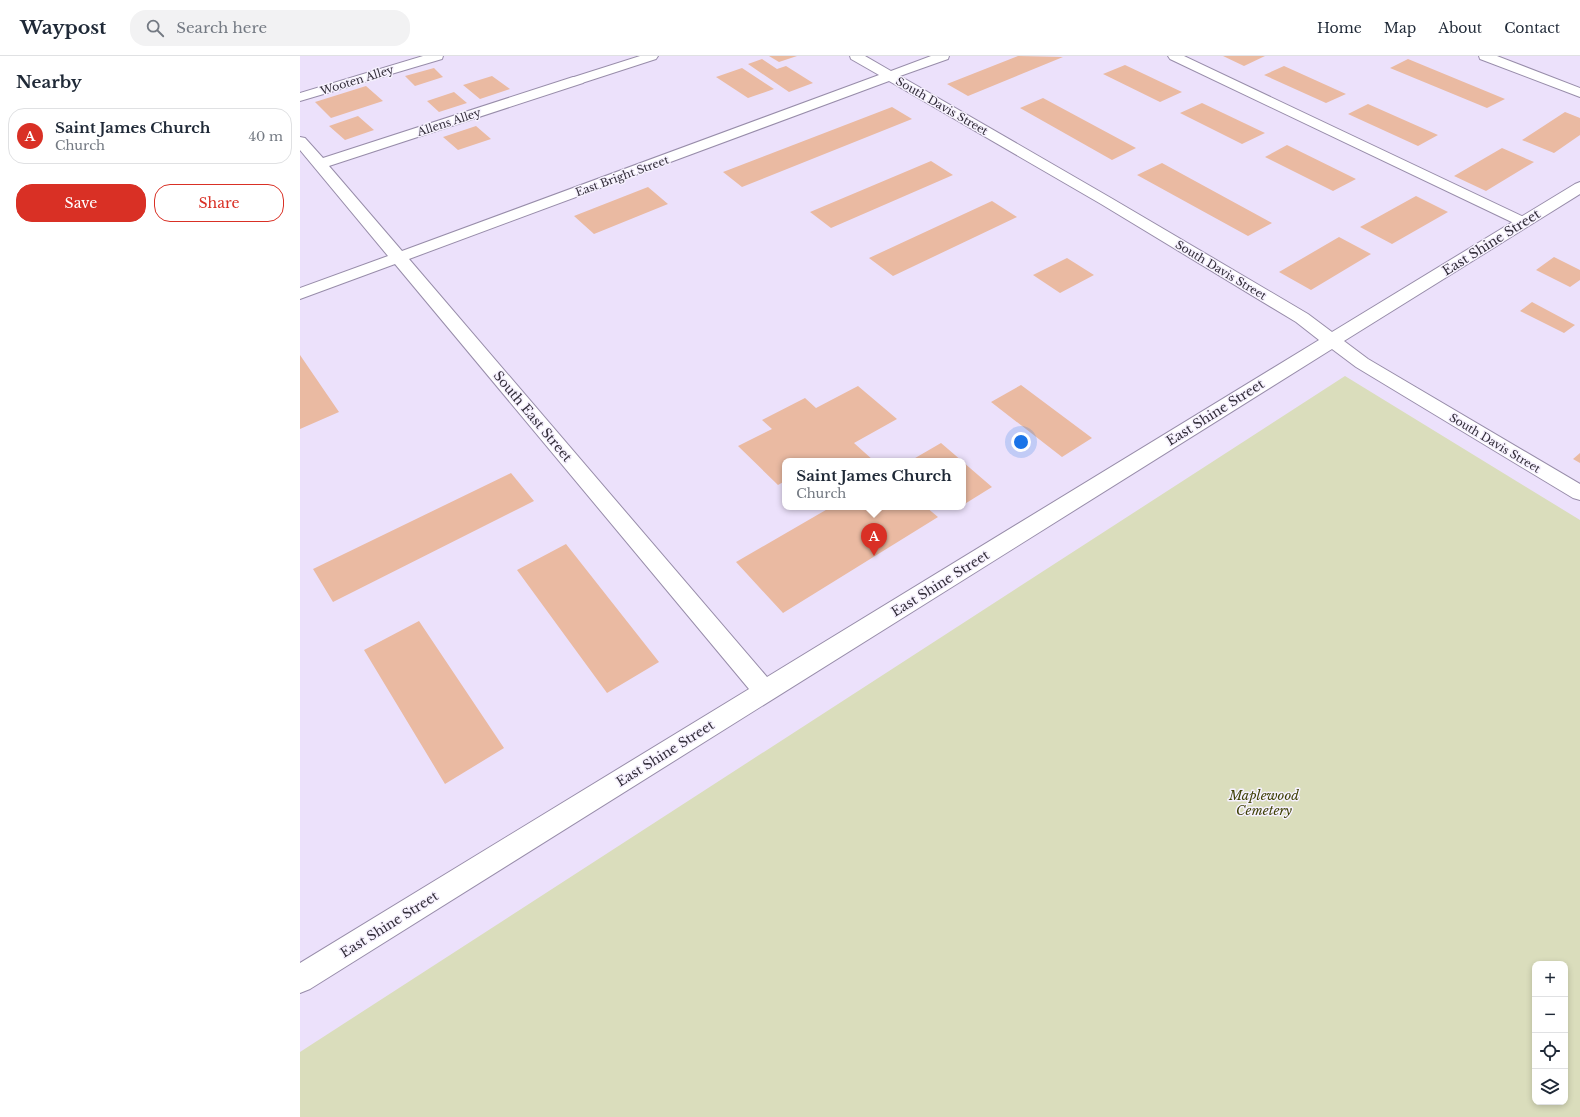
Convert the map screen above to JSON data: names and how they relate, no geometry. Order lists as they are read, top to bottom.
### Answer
{
  "streets": {
    "street": [
      "Wooten Alley",
      "South Davis Street",
      "Allens Alley",
      "East Bright Street",
      "East Shine Street",
      "South East Street"
    ]
  },
  "crossings": [
    ["South Davis Street", "East Bright Street"],
    ["South Davis Street", "East Shine Street"],
    ["Allens Alley", "South East Street"],
    ["East Bright Street", "South East Street"],
    ["East Shine Street", "South East Street"]
  ],
  "parks": ["Maplewood Cemetery"],
  "page": {
    "header": "Waypost",
    "search": "Search here",
    "nav": [
      "Home",
      "Map",
      "About",
      "Contact"
    ],
    "heading": "Nearby",
    "list": [
      {
        "mark": "A",
        "name": "Saint James Church",
        "note": "Church",
        "value": "40 m"
      }
    ],
    "buttons": ["Save", "Share"],
    "popup": ["Saint James Church", "Church"],
    "pins": "A",
    "map_buttons": ["+", "−"]
  }
}
